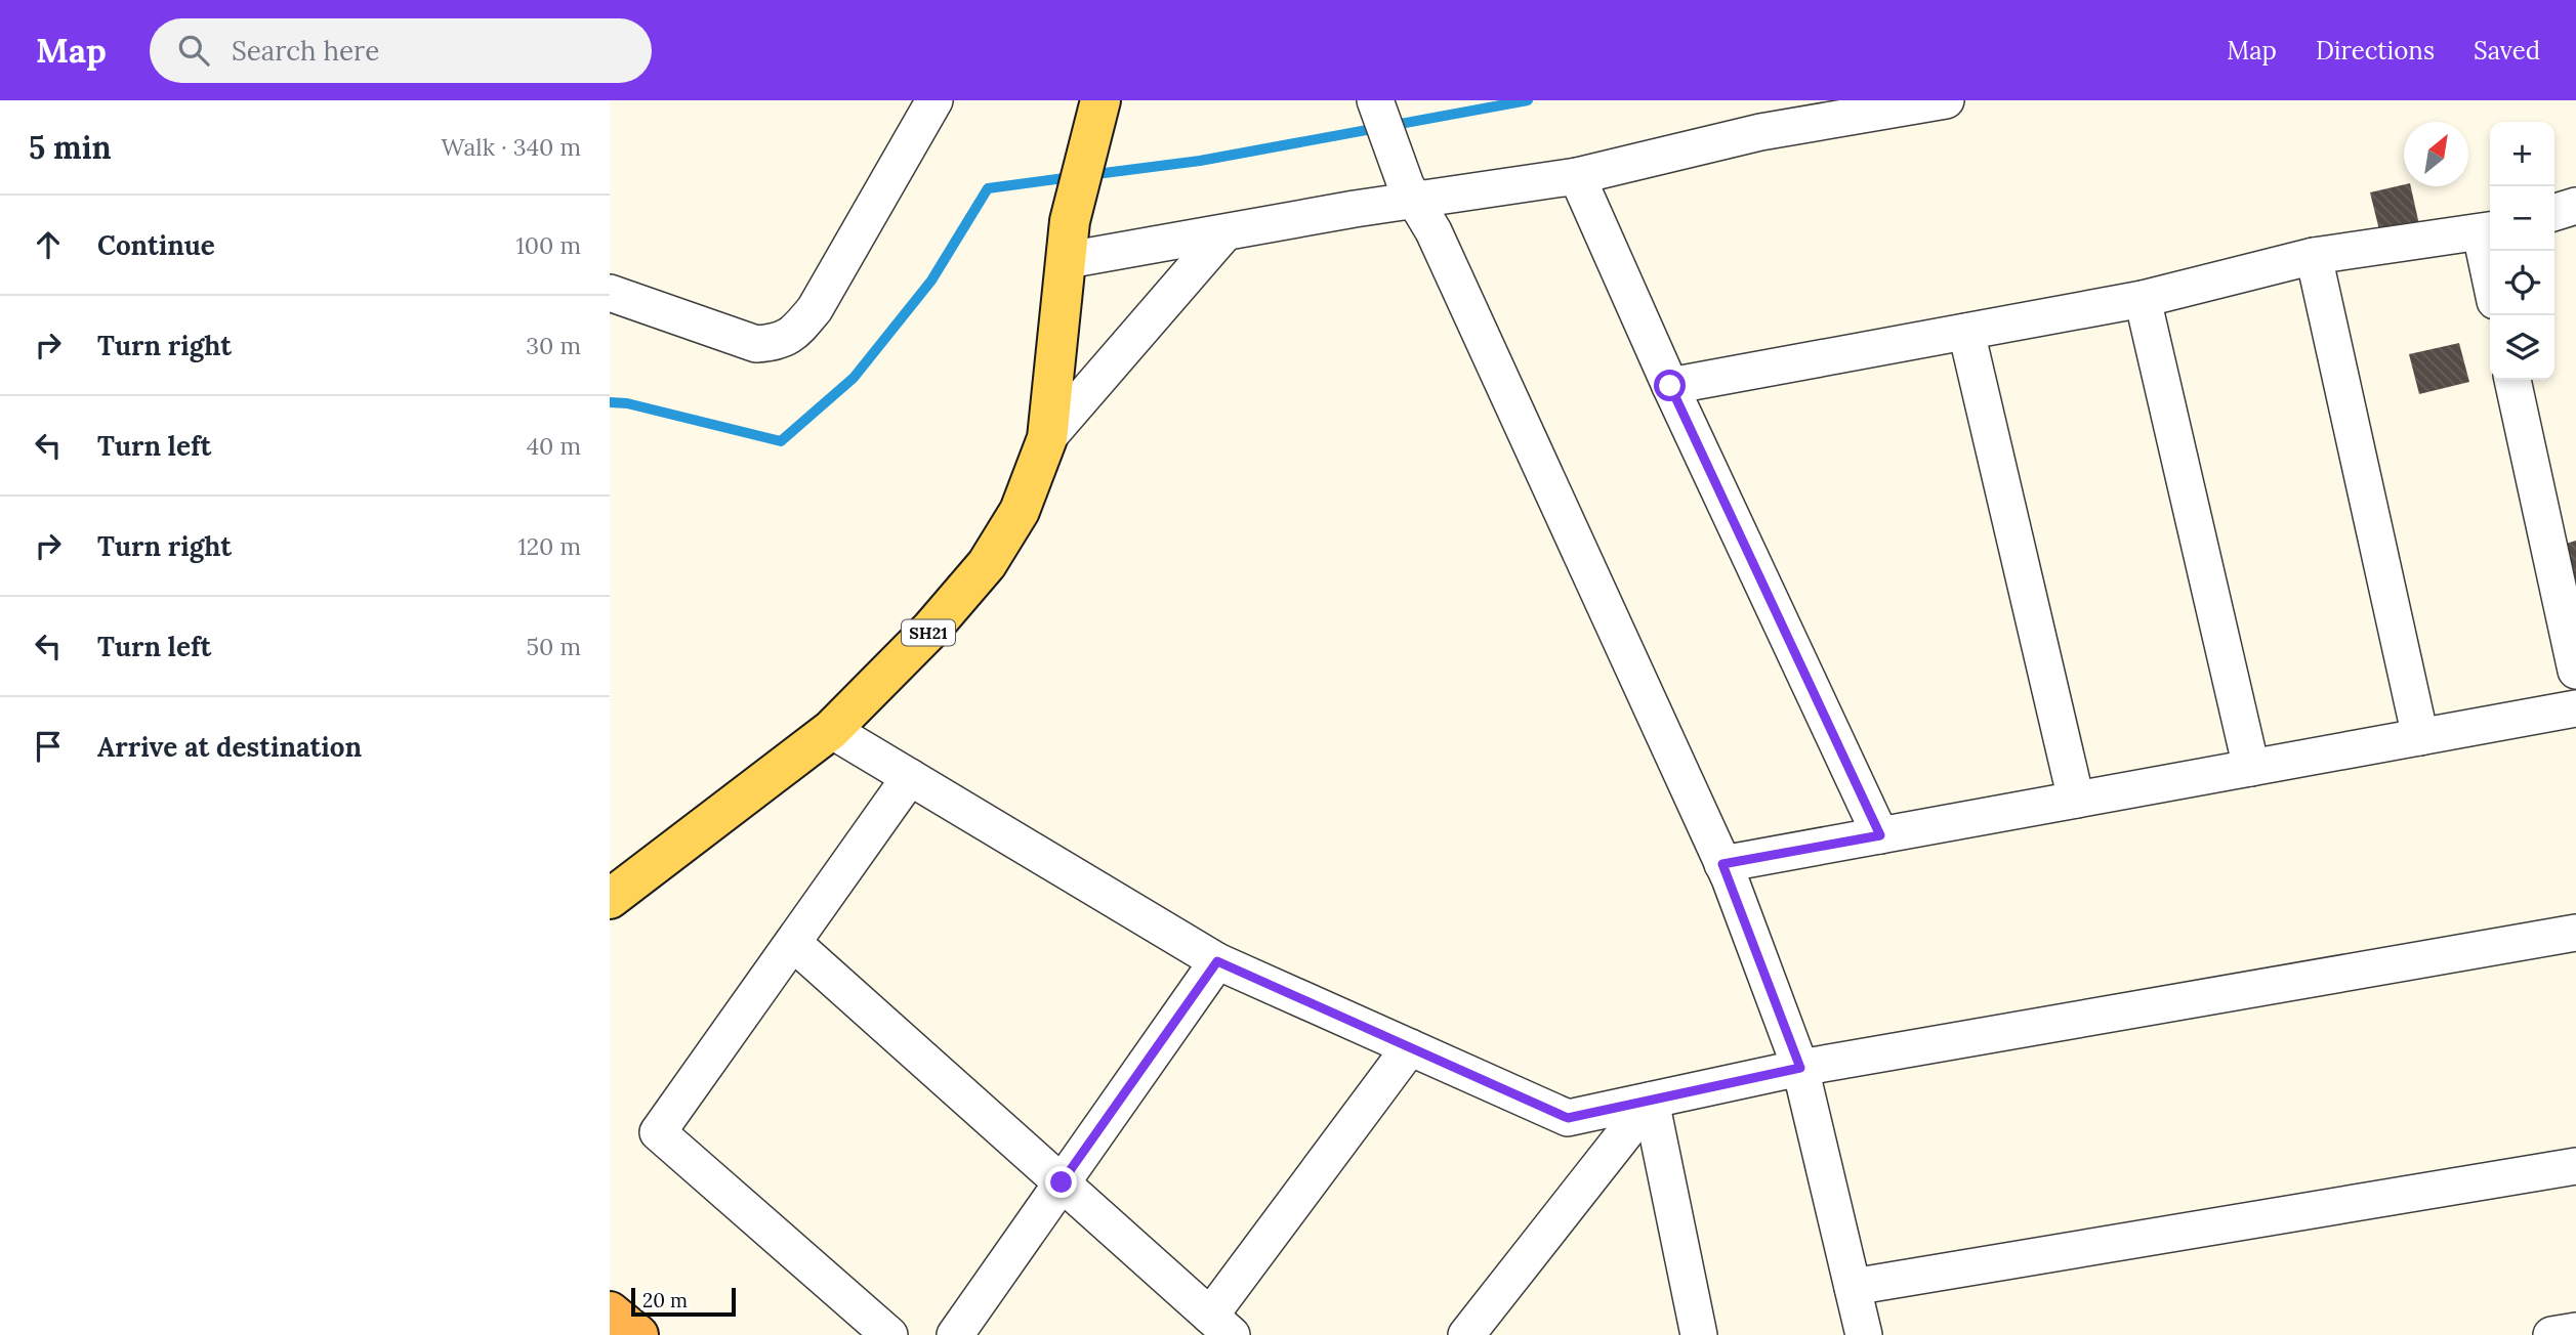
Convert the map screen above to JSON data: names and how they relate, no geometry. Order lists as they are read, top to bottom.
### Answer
{
  "streets": {
    "main road": ["SH21"]
  },
  "scale_bar": "20 m",
  "north": "top right",
  "page": {
    "header": "Map",
    "search": "Search here",
    "nav": ["Map", "Directions", "Saved"],
    "heading": ["5 min", "Walk · 340 m"],
    "map_buttons": ["+", "−"],
    "list": [
      ["Continue", "100 m"],
      ["Turn right", "30 m"],
      ["Turn left", "40 m"],
      ["Turn right", "120 m"],
      ["Turn left", "50 m"],
      "Arrive at destination"
    ],
    "scale": "20 m"
  }
}
